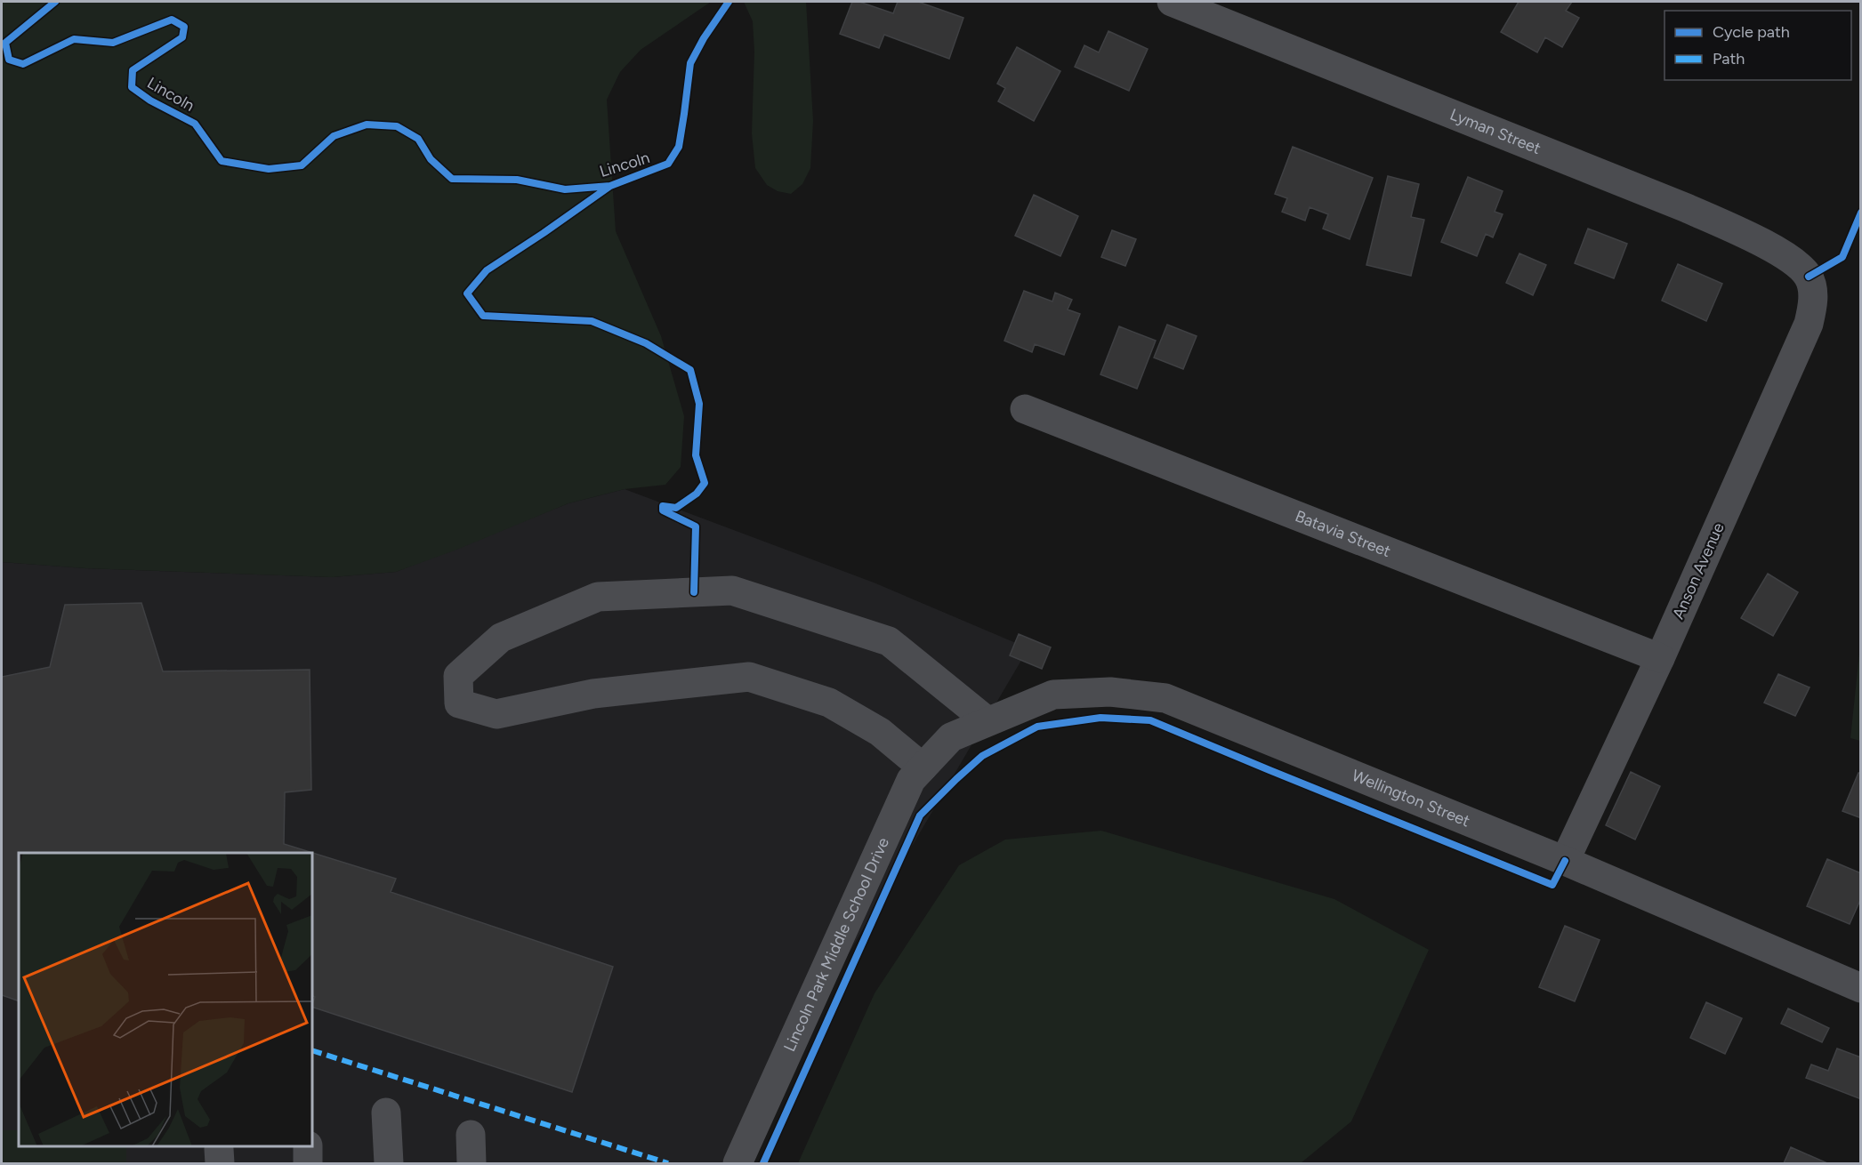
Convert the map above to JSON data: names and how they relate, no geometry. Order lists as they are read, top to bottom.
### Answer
{
  "streets": {
    "street": [
      "Lyman Street",
      "Batavia Street",
      "Anson Avenue",
      "Wellington Street",
      "Lincoln Park Middle School Drive"
    ],
    "cycle path": ["Lincoln"]
  },
  "crossings": [
    ["Lyman Street", "Anson Avenue"],
    ["Batavia Street", "Anson Avenue"],
    ["Anson Avenue", "Wellington Street"],
    ["Wellington Street", "Lincoln Park Middle School Drive"]
  ],
  "legend": ["Cycle path", "Path"]
}
